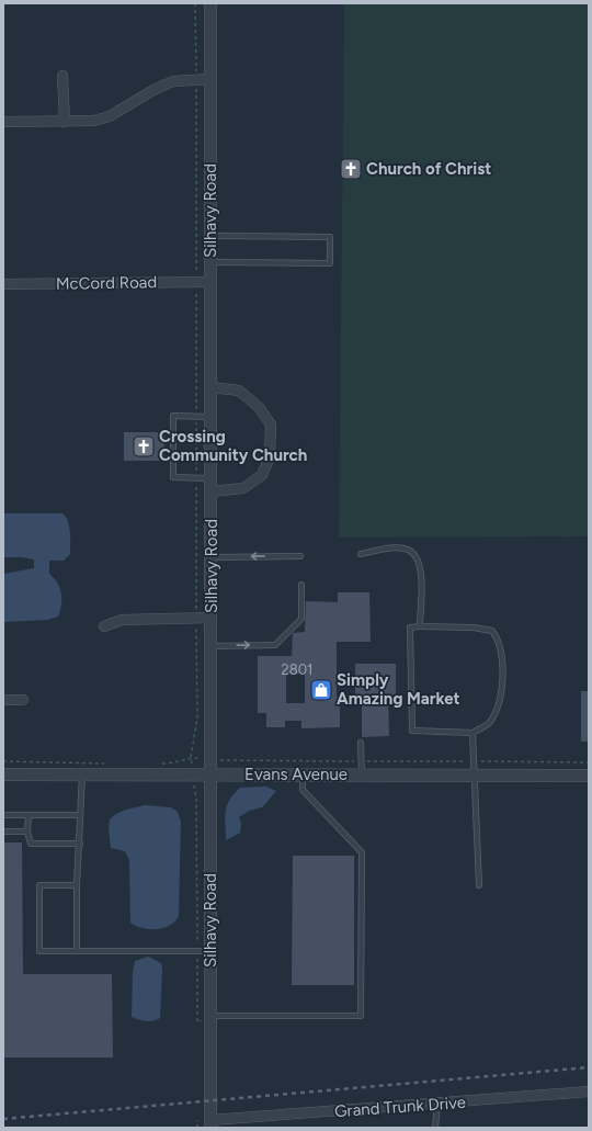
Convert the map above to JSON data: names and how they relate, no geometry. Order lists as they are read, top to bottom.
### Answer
{
  "streets": {
    "street": [
      "Silhavy Road",
      "McCord Road",
      "Evans Avenue",
      "Grand Trunk Drive"
    ]
  },
  "crossings": [
    ["Silhavy Road", "McCord Road"],
    ["Silhavy Road", "Evans Avenue"],
    ["Silhavy Road", "Grand Trunk Drive"]
  ],
  "places": {
    "church": ["Church of Christ", "Crossing Community Church"],
    "shop": ["Simply Amazing Market"]
  },
  "house_numbers": ["2801"]
}
